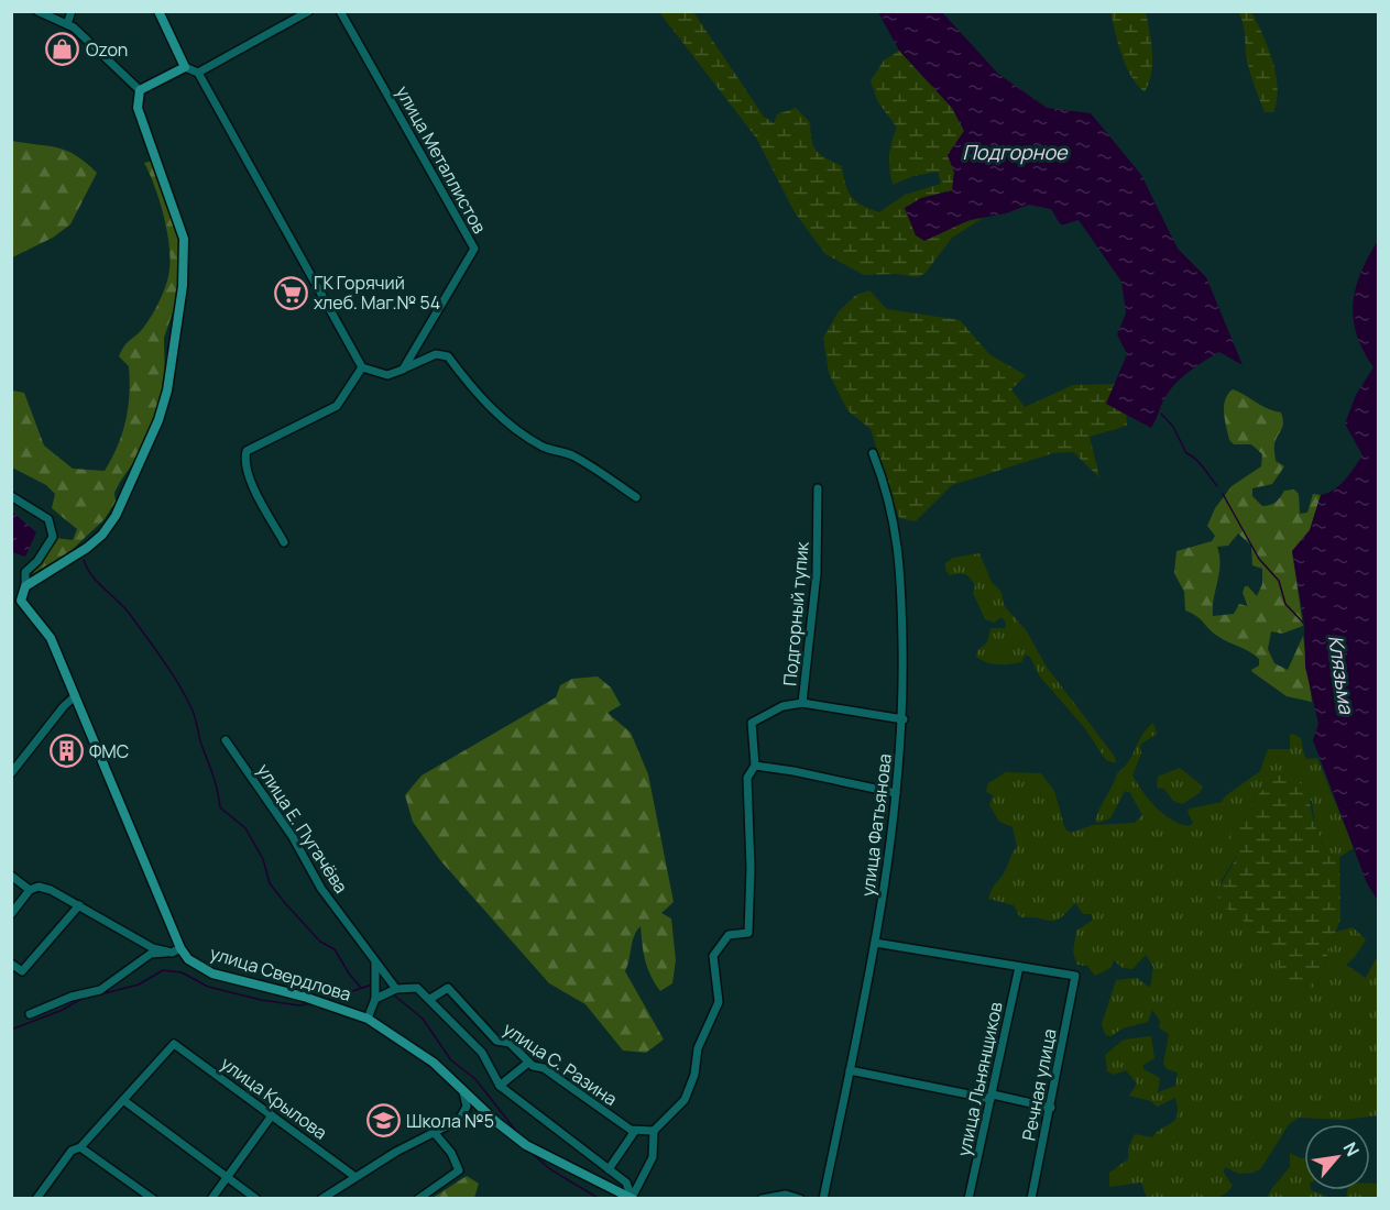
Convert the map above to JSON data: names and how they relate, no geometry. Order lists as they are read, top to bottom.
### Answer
{
  "streets": {
    "main road": ["улица Свердлова"],
    "street": [
      "улица Металлистов",
      "Подгорный тупик",
      "улица Фатьянова",
      "улица Е. Пугачёва",
      "улица С. Разина",
      "улица Льнянщиков",
      "Речная улица",
      "улица Крылова"
    ]
  },
  "crossings": [
    ["улица Льнянщиков", "Речная улица"]
  ],
  "water": ["Подгорное", "Клязьма"],
  "places": {
    "shop": ["Ozon"],
    "supermarket": ["ГК Горячий хлеб. Маг.№ 54"],
    "building": ["ФМС"],
    "school or university": ["Школа №5"]
  },
  "north": "top right"
}
